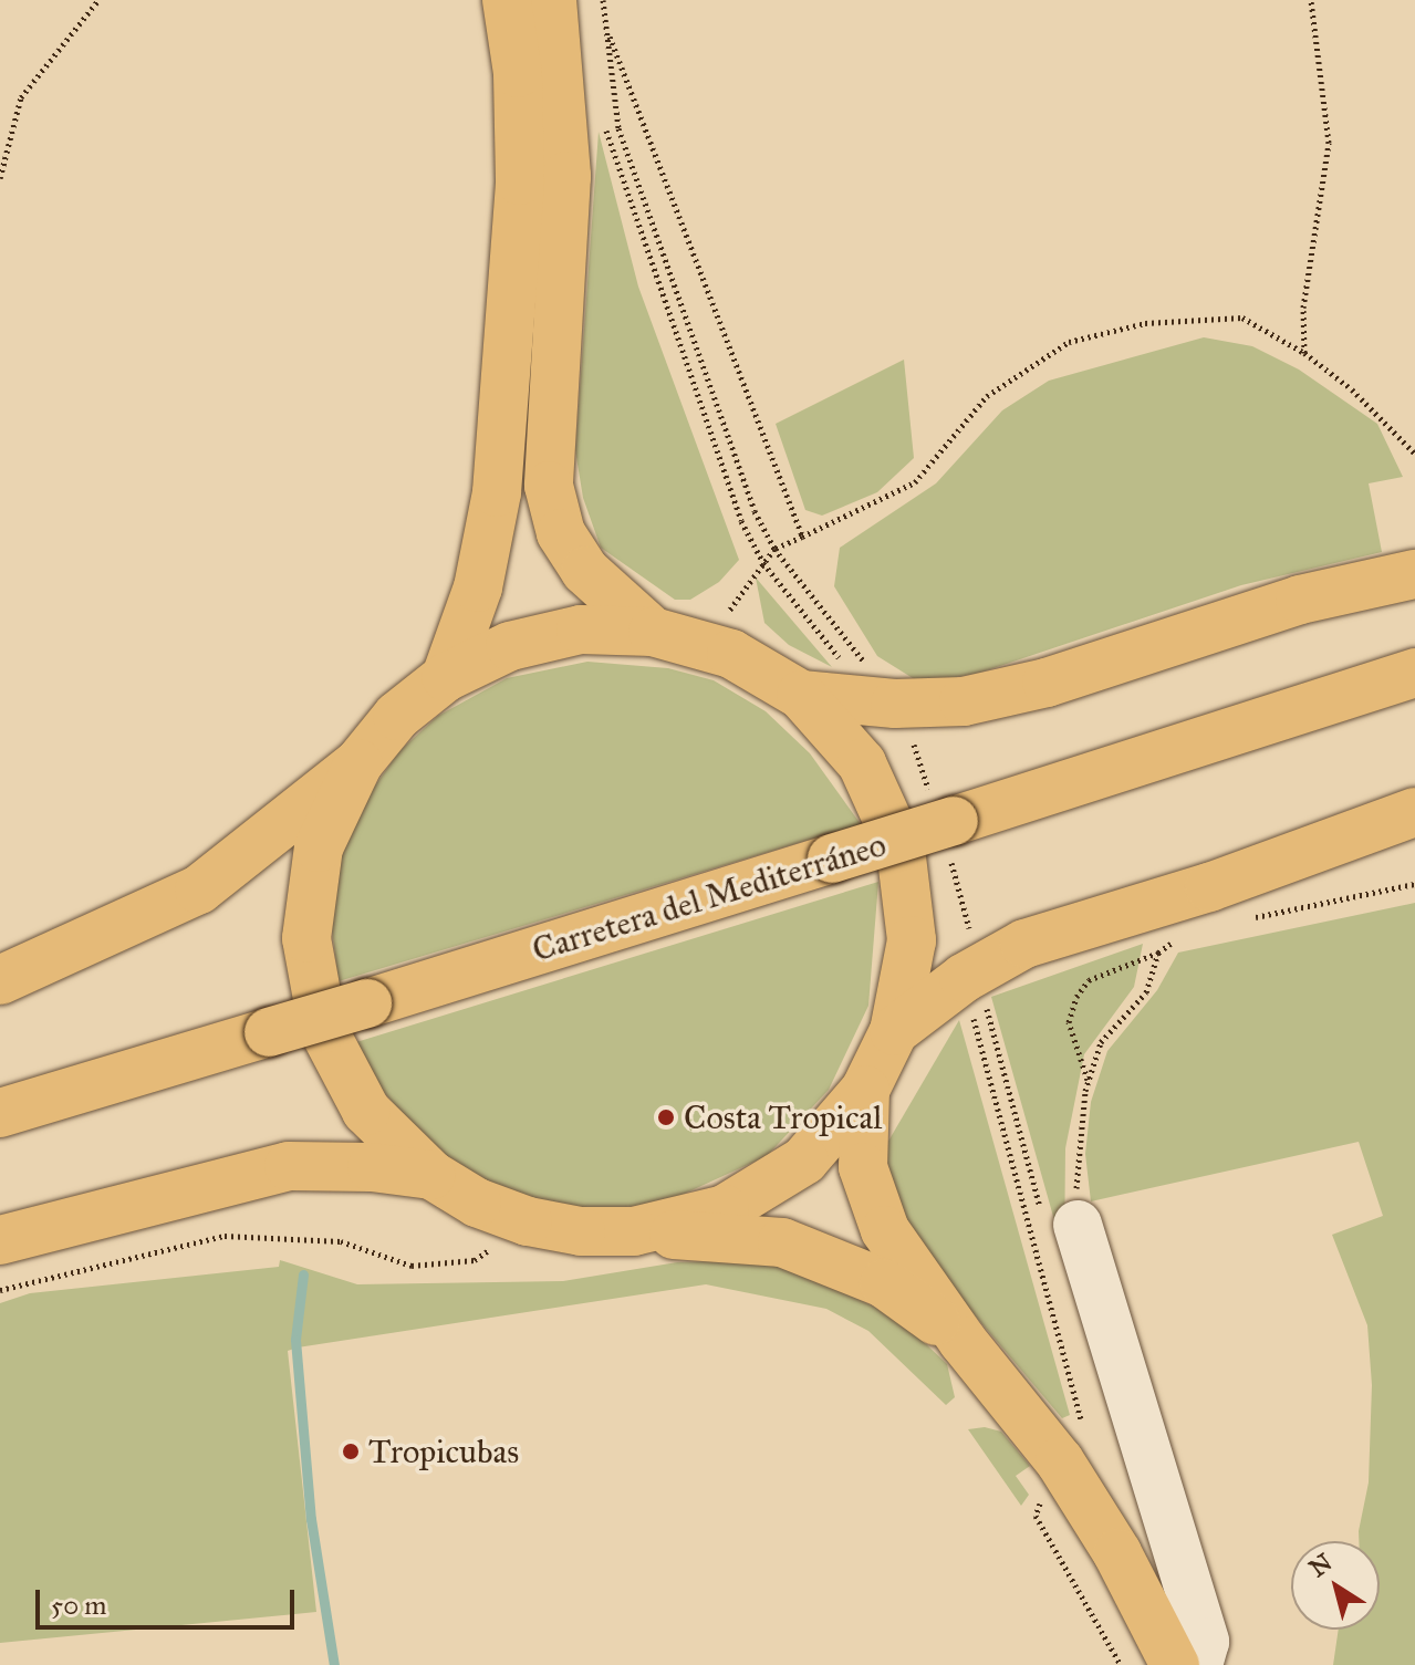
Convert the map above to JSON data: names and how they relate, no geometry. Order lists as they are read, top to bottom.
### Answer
{
  "streets": {
    "main road": ["Carretera del Mediterráneo"]
  },
  "places": ["Costa Tropical", "Tropicubas"],
  "scale_bar": "50 m",
  "north": "top left"
}
